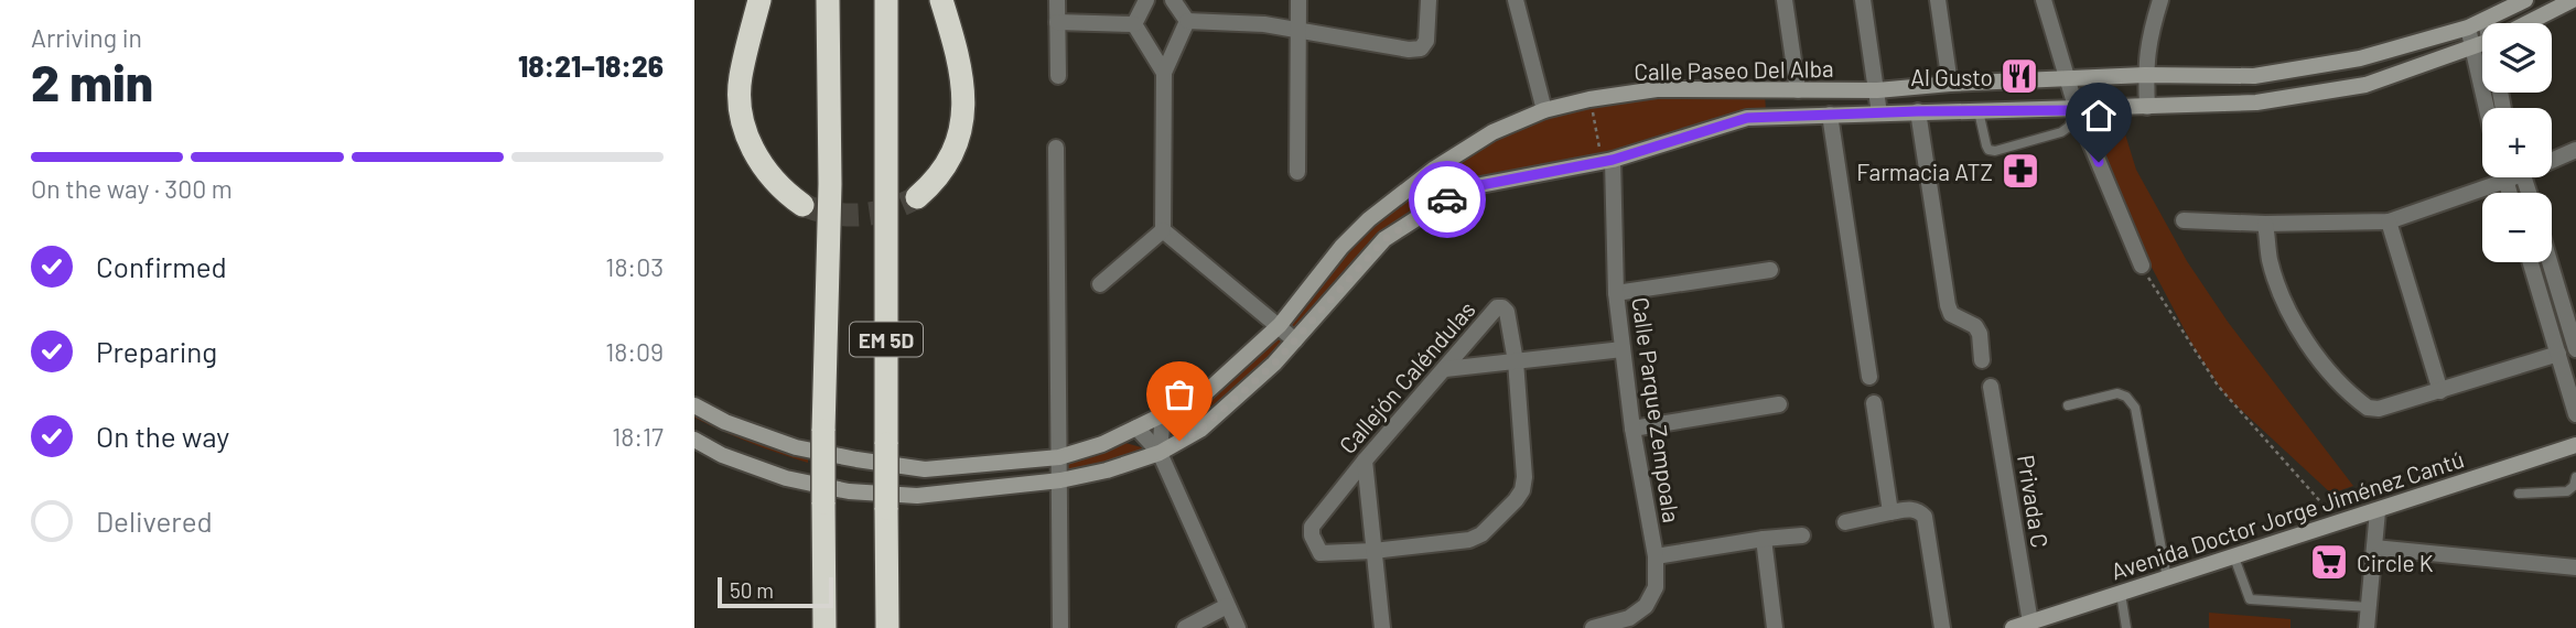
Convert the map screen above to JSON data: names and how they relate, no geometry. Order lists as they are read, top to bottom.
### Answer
{
  "streets": {
    "highway": ["EM 5D"],
    "street": [
      "Calle Paseo Del Alba",
      "Callejón Caléndulas",
      "Calle Parque Zempoala",
      "Privada C",
      "Avenida Doctor Jorge Jiménez Cantú"
    ]
  },
  "crossings": [
    ["Calle Paseo Del Alba", "Calle Parque Zempoala"],
    ["Privada C", "Avenida Doctor Jorge Jiménez Cantú"]
  ],
  "places": {
    "restaurant": ["Al Gusto"],
    "pharmacy": ["Farmacia ATZ"],
    "supermarket": ["Circle K"]
  },
  "scale_bar": "50 m",
  "page": {
    "heading": ["2 min", "Arriving in", "18:21–18:26"],
    "map_buttons": ["+", "−"],
    "bar": "On the way · 300 m",
    "list": [
      ["Confirmed", "18:03"],
      ["Preparing", "18:09"],
      ["On the way", "18:17"],
      "Delivered"
    ],
    "scale": "50 m"
  }
}
